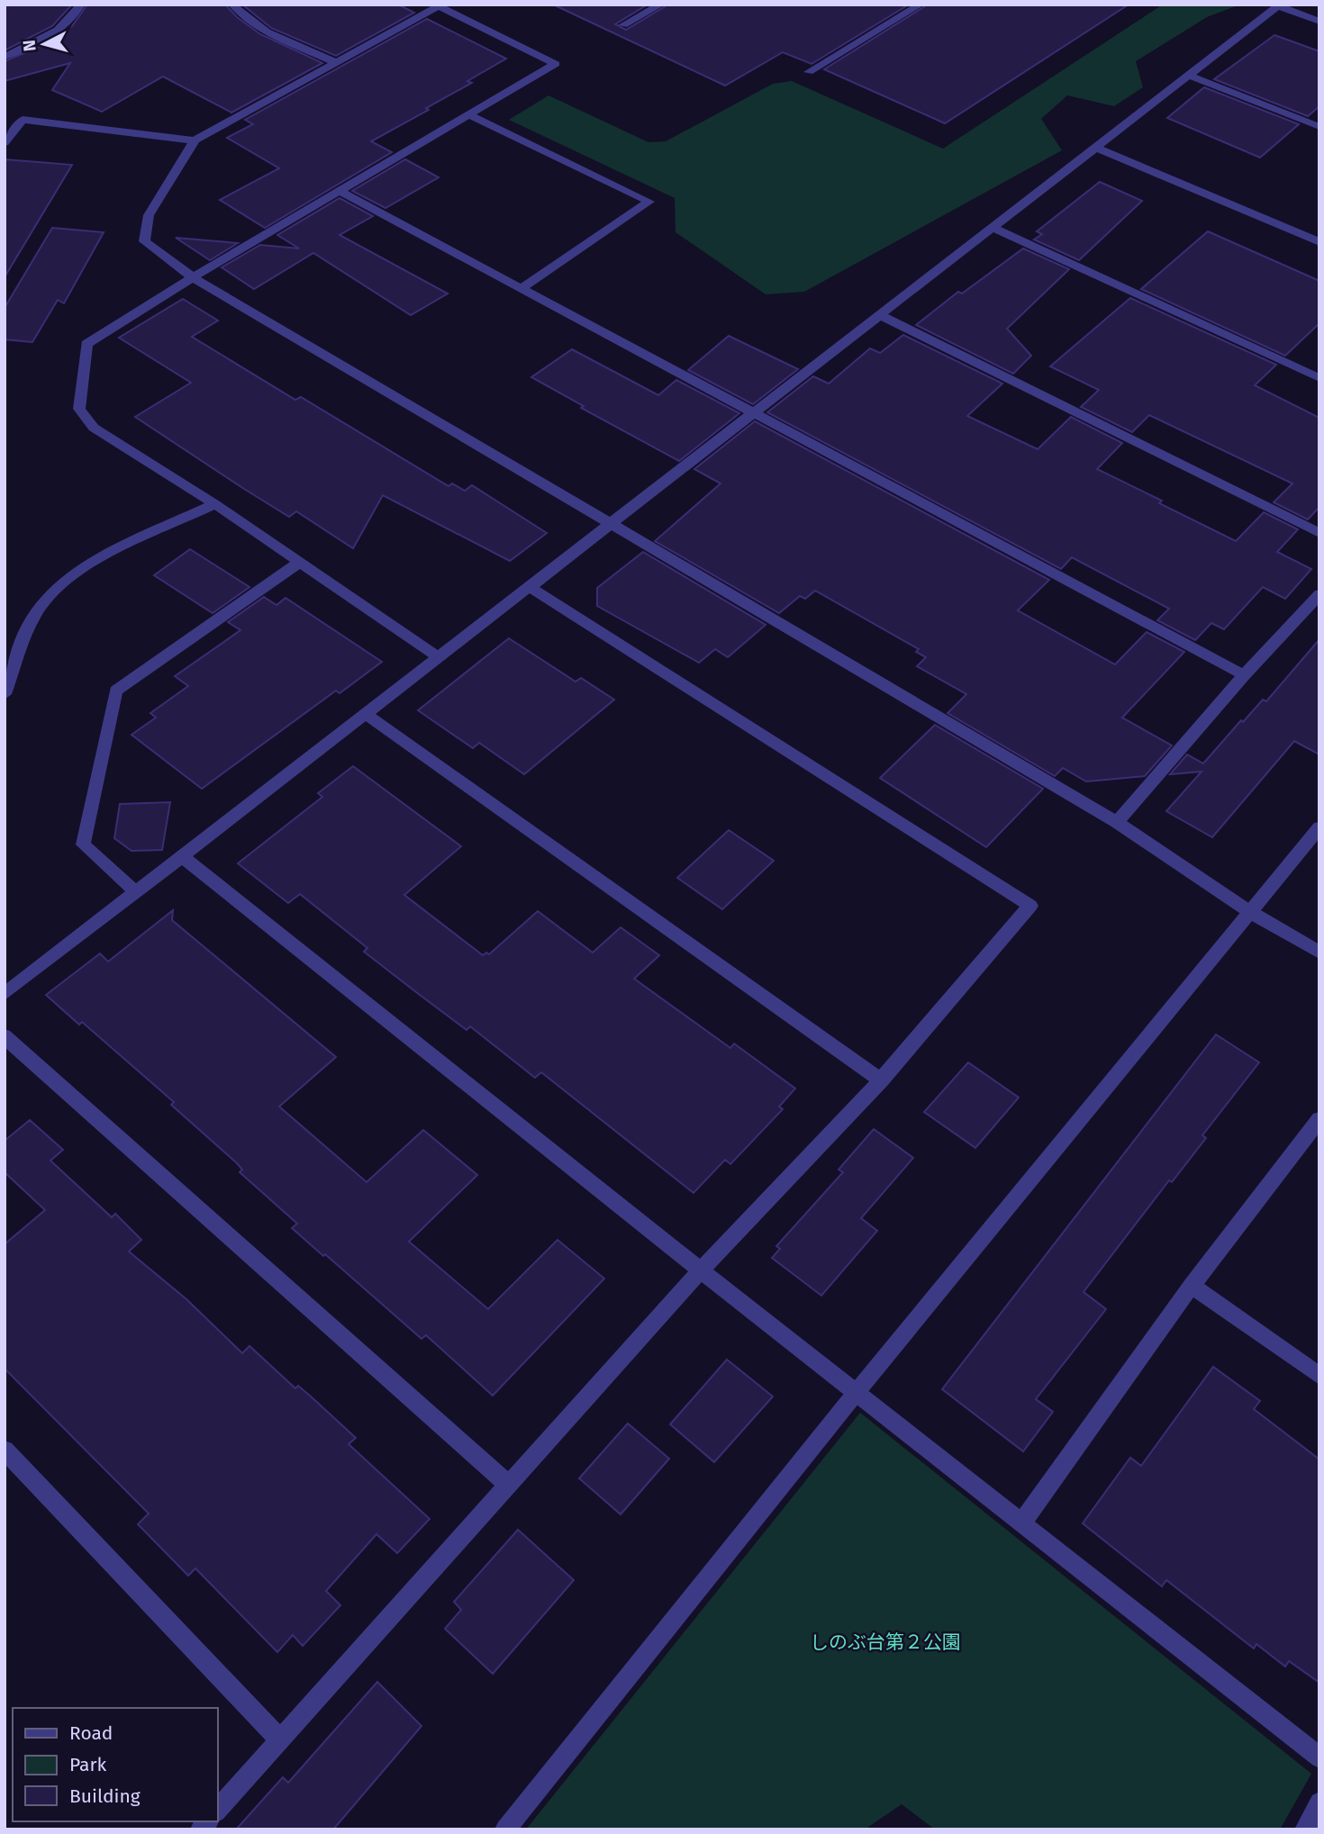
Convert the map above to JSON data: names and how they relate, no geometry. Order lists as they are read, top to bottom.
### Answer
{
  "parks": ["しのぶ台第２公園"],
  "legend": ["Road", "Park", "Building"],
  "north": "left"
}
